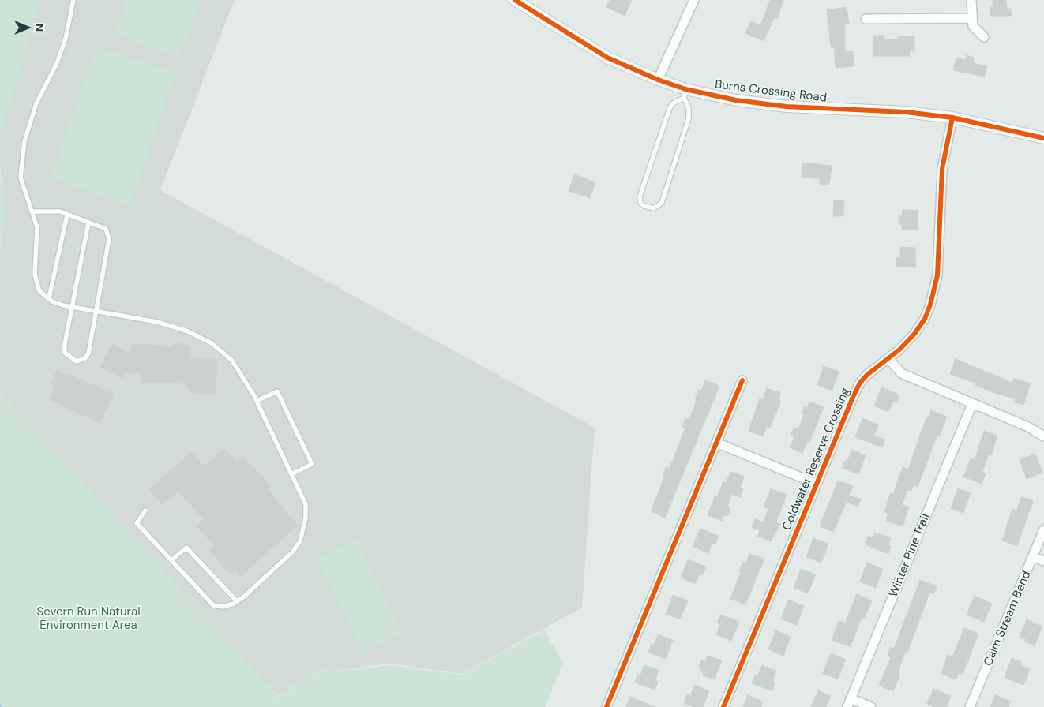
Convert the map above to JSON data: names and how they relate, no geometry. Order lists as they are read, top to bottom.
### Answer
{
  "streets": {
    "street": [
      "Burns Crossing Road",
      "Coldwater Reserve Crossing",
      "Winter Pine Trail",
      "Calm Stream Bend"
    ]
  },
  "crossings": [
    ["Burns Crossing Road", "Coldwater Reserve Crossing"]
  ],
  "parks": ["Severn Run Natural Environment Area"],
  "north": "right"
}
